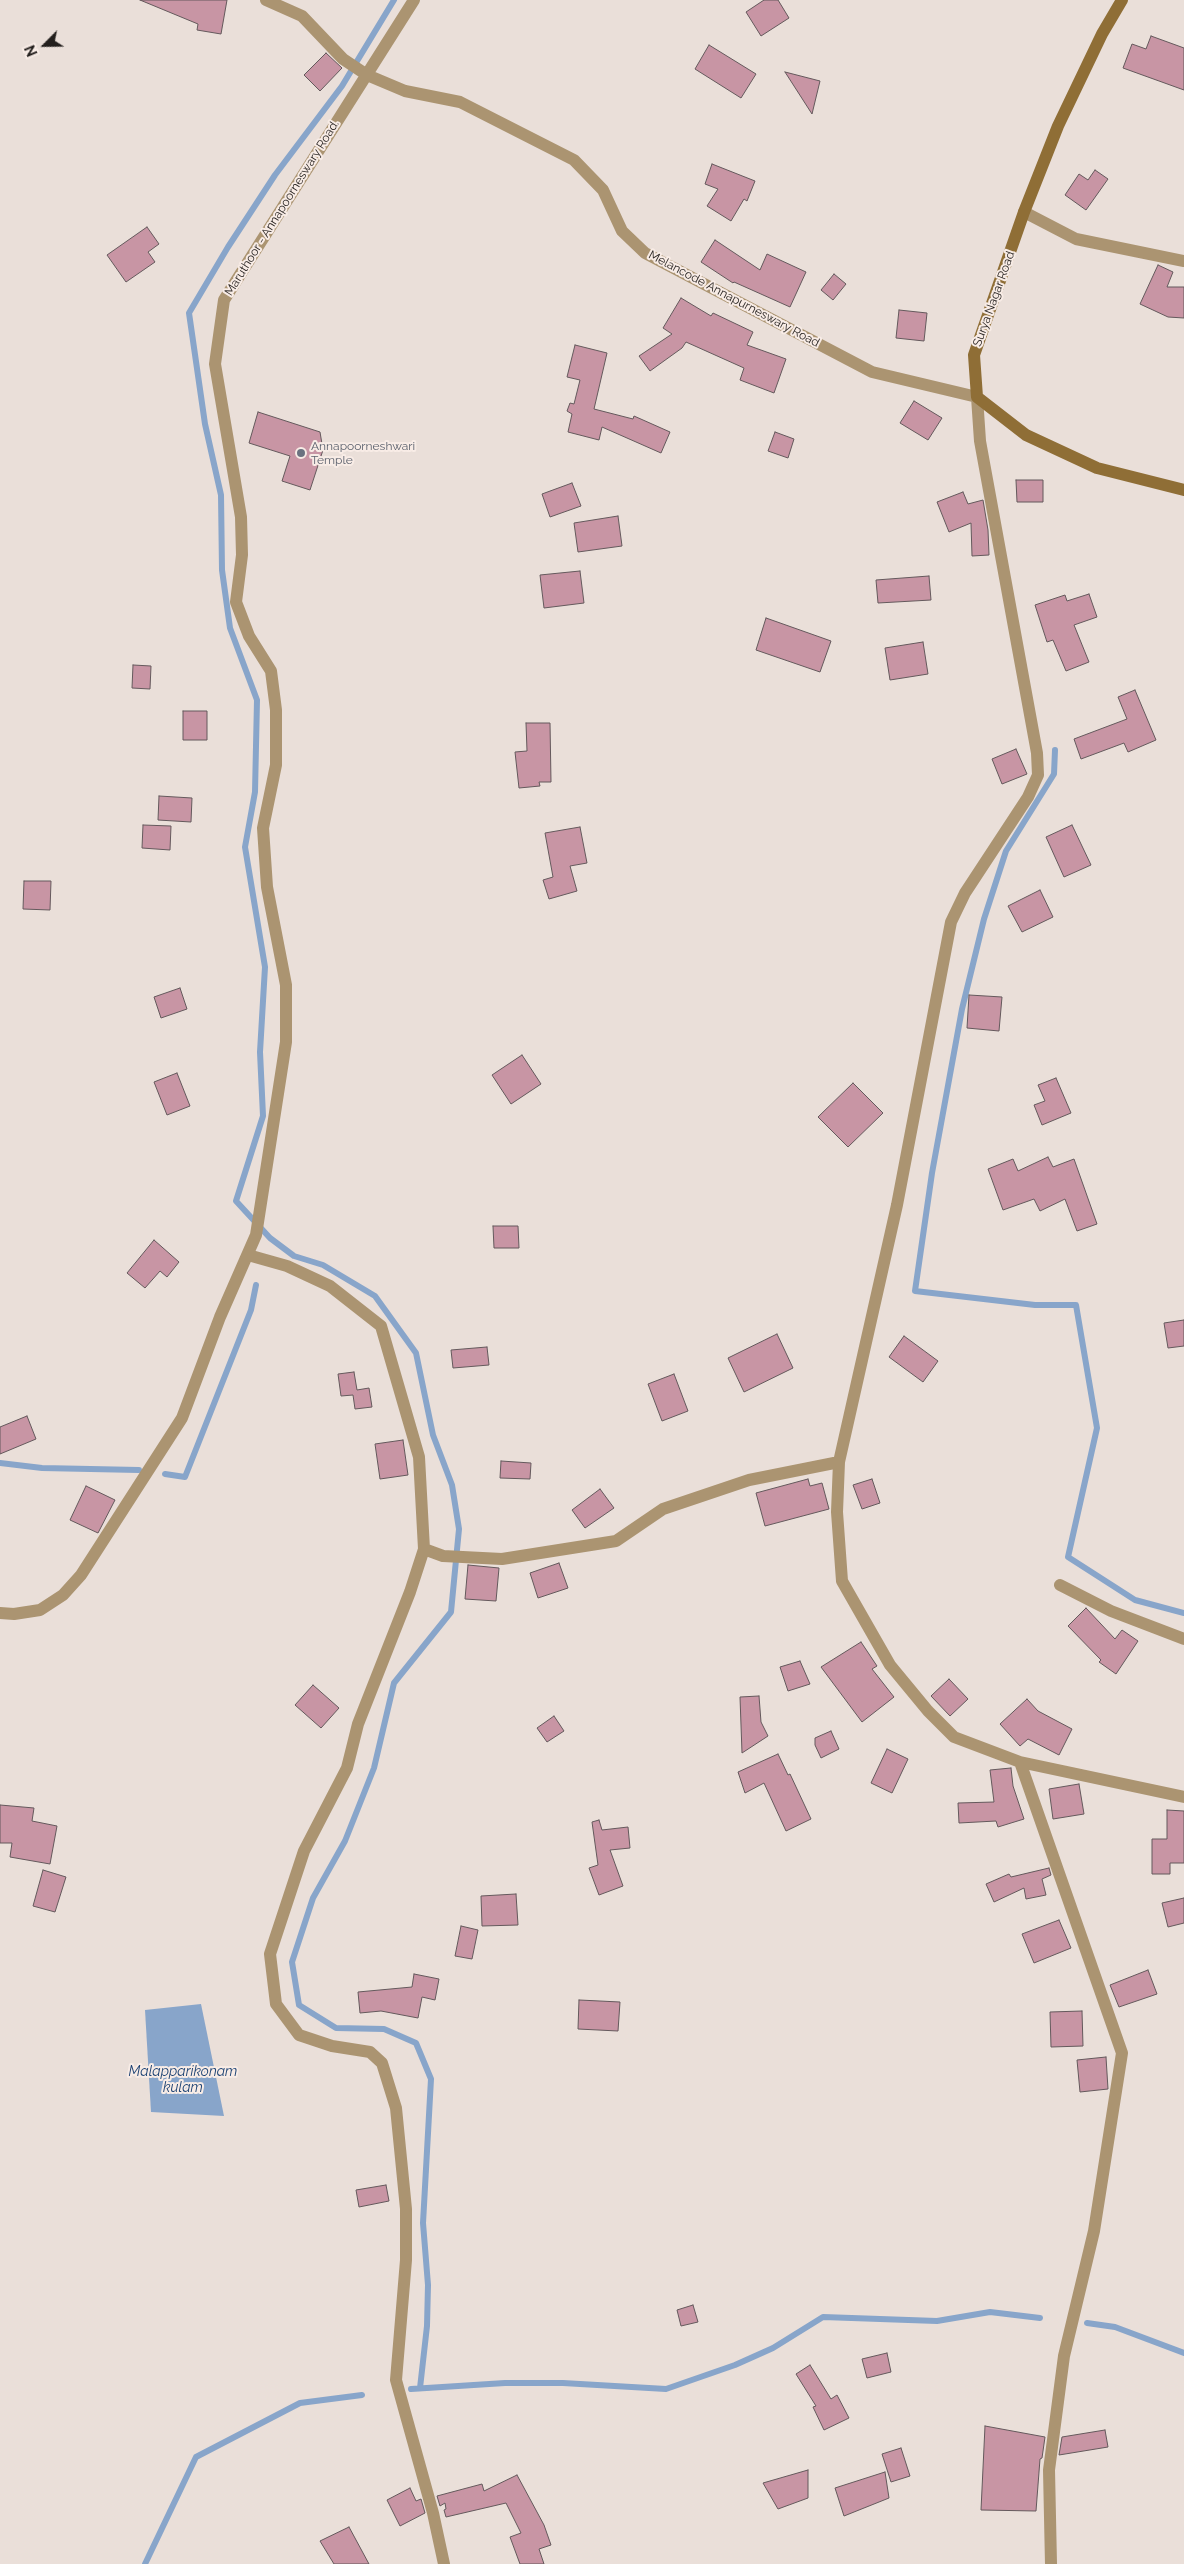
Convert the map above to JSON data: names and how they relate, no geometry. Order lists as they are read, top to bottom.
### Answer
{
  "streets": {
    "street": ["Maruthoor - Annapoorneswary Road.", "Melancode Annapurneswary Road", "Surya Nagar Road"]
  },
  "crossings": [
    ["Maruthoor - Annapoorneswary Road.", "Melancode Annapurneswary Road"],
    ["Melancode Annapurneswary Road", "Surya Nagar Road"]
  ],
  "water": ["Malapparikonam kulam"],
  "places": ["Annapoorneshwari Temple"],
  "north": "bottom left"
}
